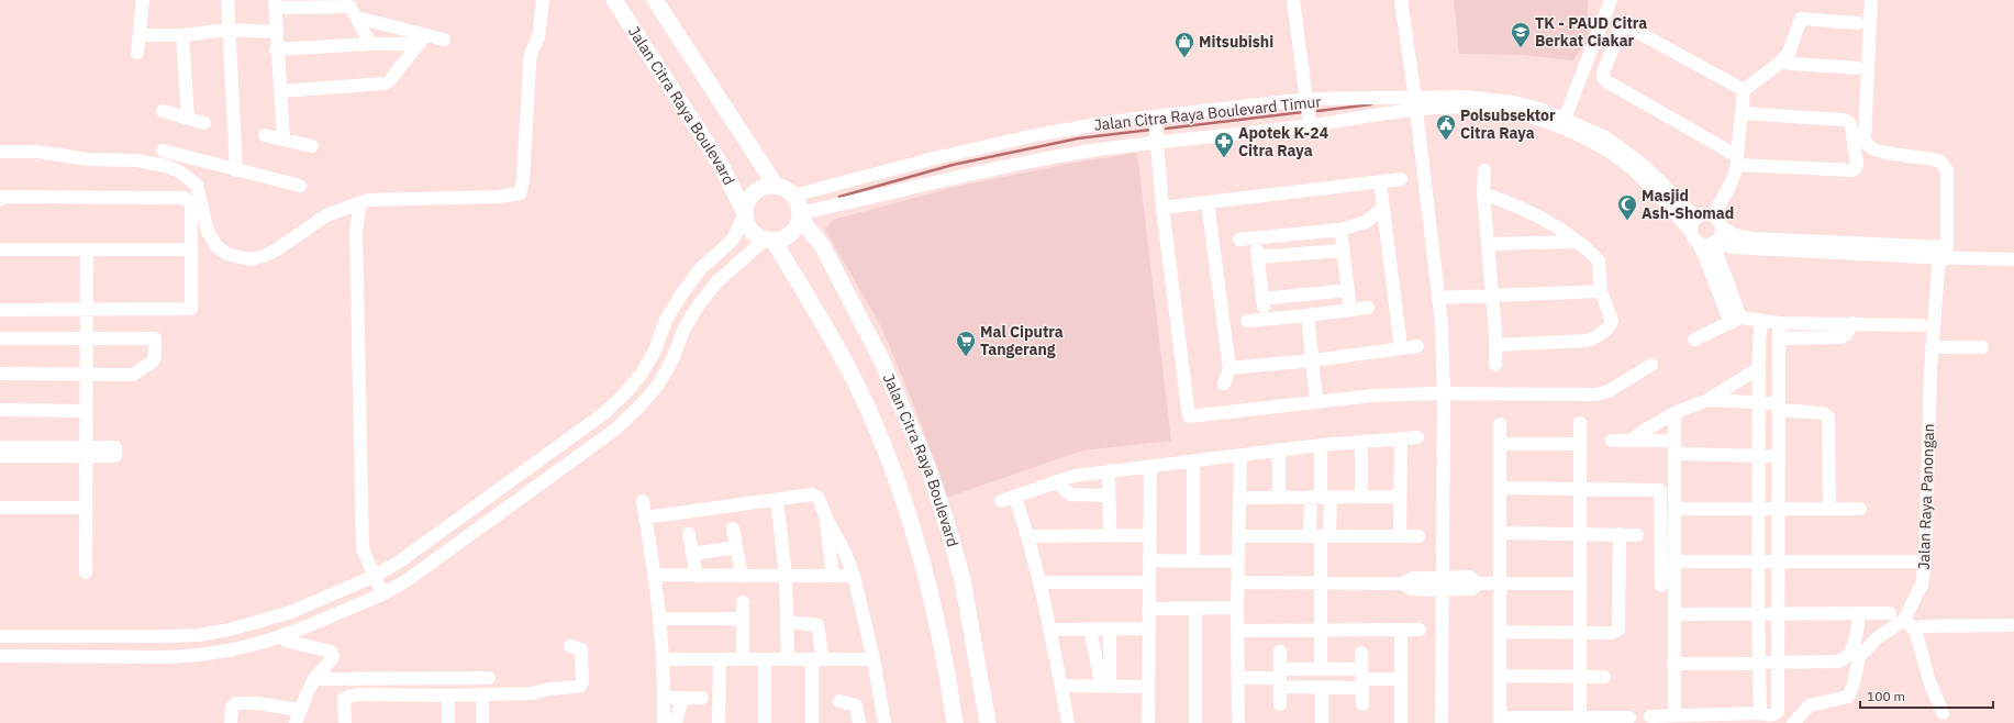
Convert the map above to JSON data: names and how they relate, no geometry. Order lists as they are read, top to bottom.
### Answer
{
  "streets": {
    "main road": ["Jalan Citra Raya Boulevard"],
    "street": ["Jalan Citra Raya Boulevard Timur", "Jalan Raya Panongan"]
  },
  "crossings": [
    ["Jalan Citra Raya Boulevard", "Jalan Citra Raya Boulevard Timur"]
  ],
  "places": {
    "school or university": ["TK - PAUD Citra Berkat Ciakar"],
    "shop": ["Mitsubishi"],
    "public building": ["Polsubsektor Citra Raya"],
    "pharmacy": ["Apotek K-24 Citra Raya"],
    "mosque": ["Masjid Ash-Shomad"],
    "supermarket": ["Mal Ciputra Tangerang"]
  },
  "scale_bar": "100 m"
}
